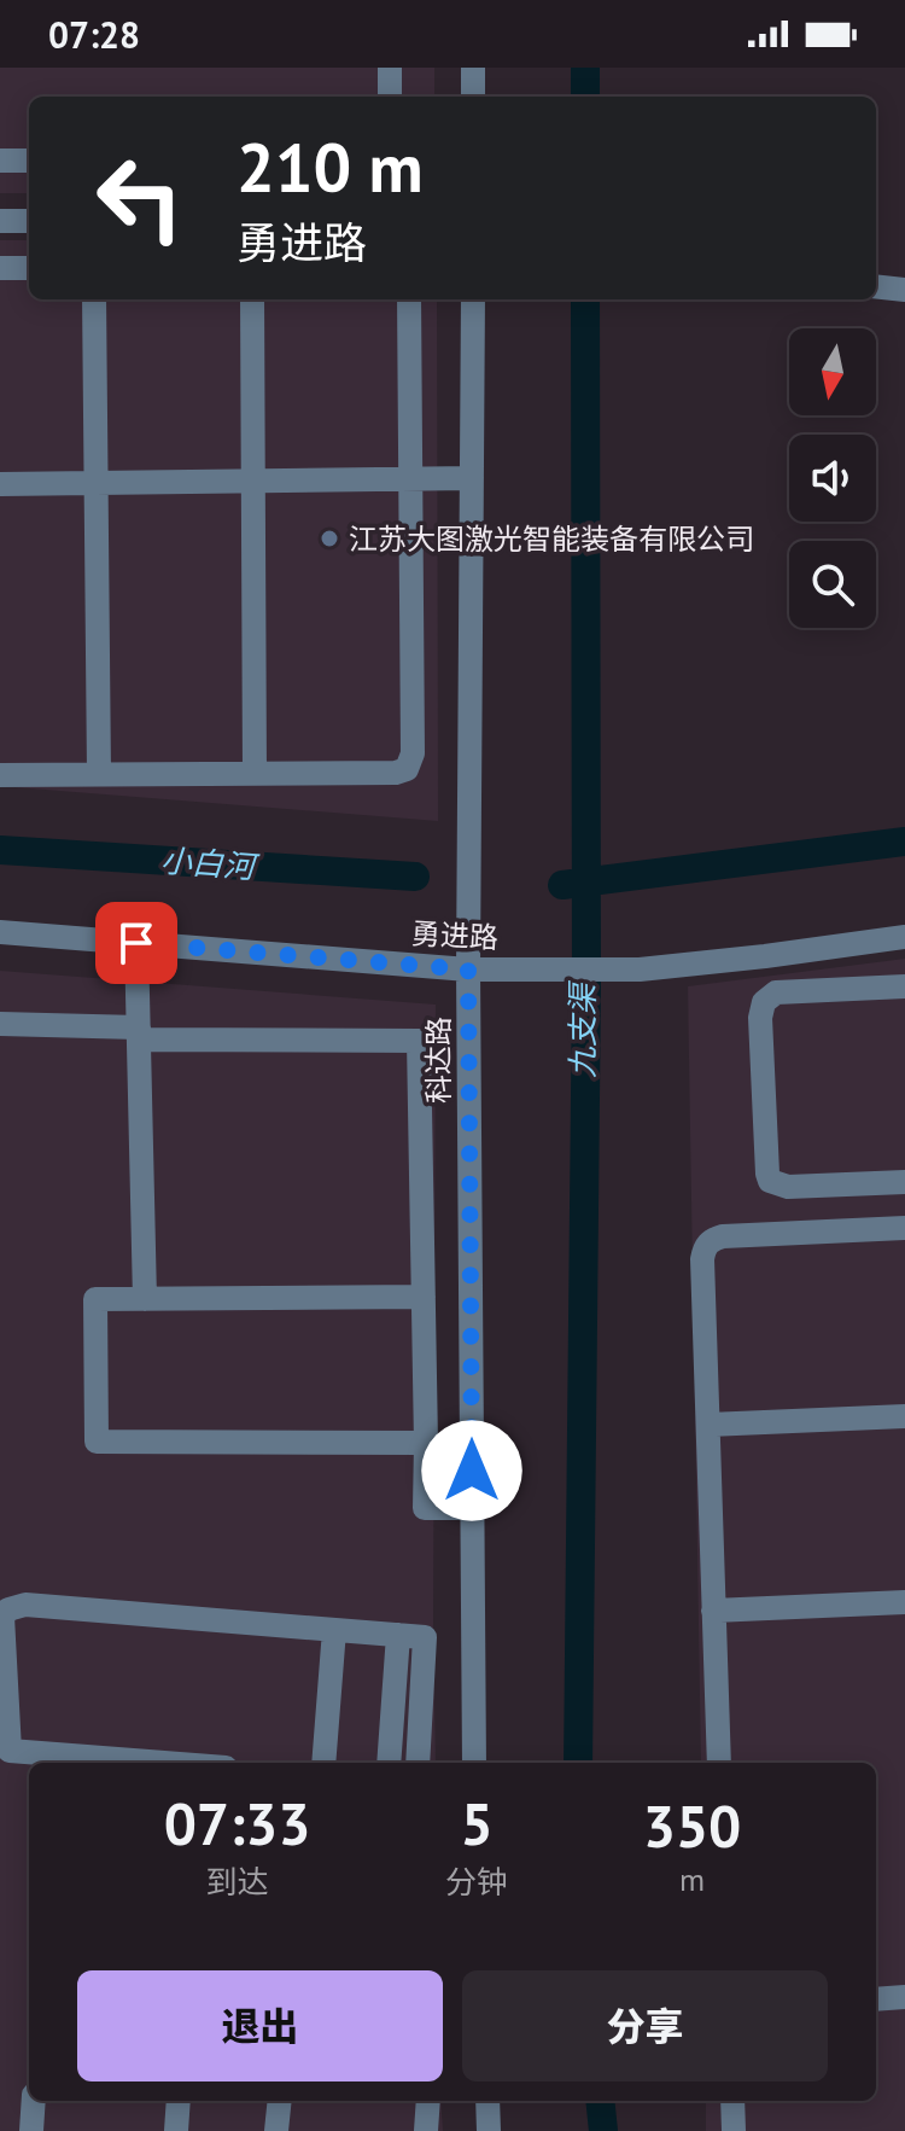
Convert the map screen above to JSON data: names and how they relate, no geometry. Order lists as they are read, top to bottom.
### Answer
{
  "streets": {
    "street": ["勇进路", "科达路"]
  },
  "crossings": [
    ["勇进路", "科达路"]
  ],
  "water": ["小白河", "九支渠"],
  "places": ["江苏大图激光智能装备有限公司"],
  "north": "bottom",
  "page": {
    "status": "07:28",
    "turn": ["210 m", "勇进路"],
    "eta": [
      "07:33",
      "到达",
      "5",
      "分钟",
      "350",
      "m"
    ],
    "buttons": ["退出", "分享"]
  }
}
